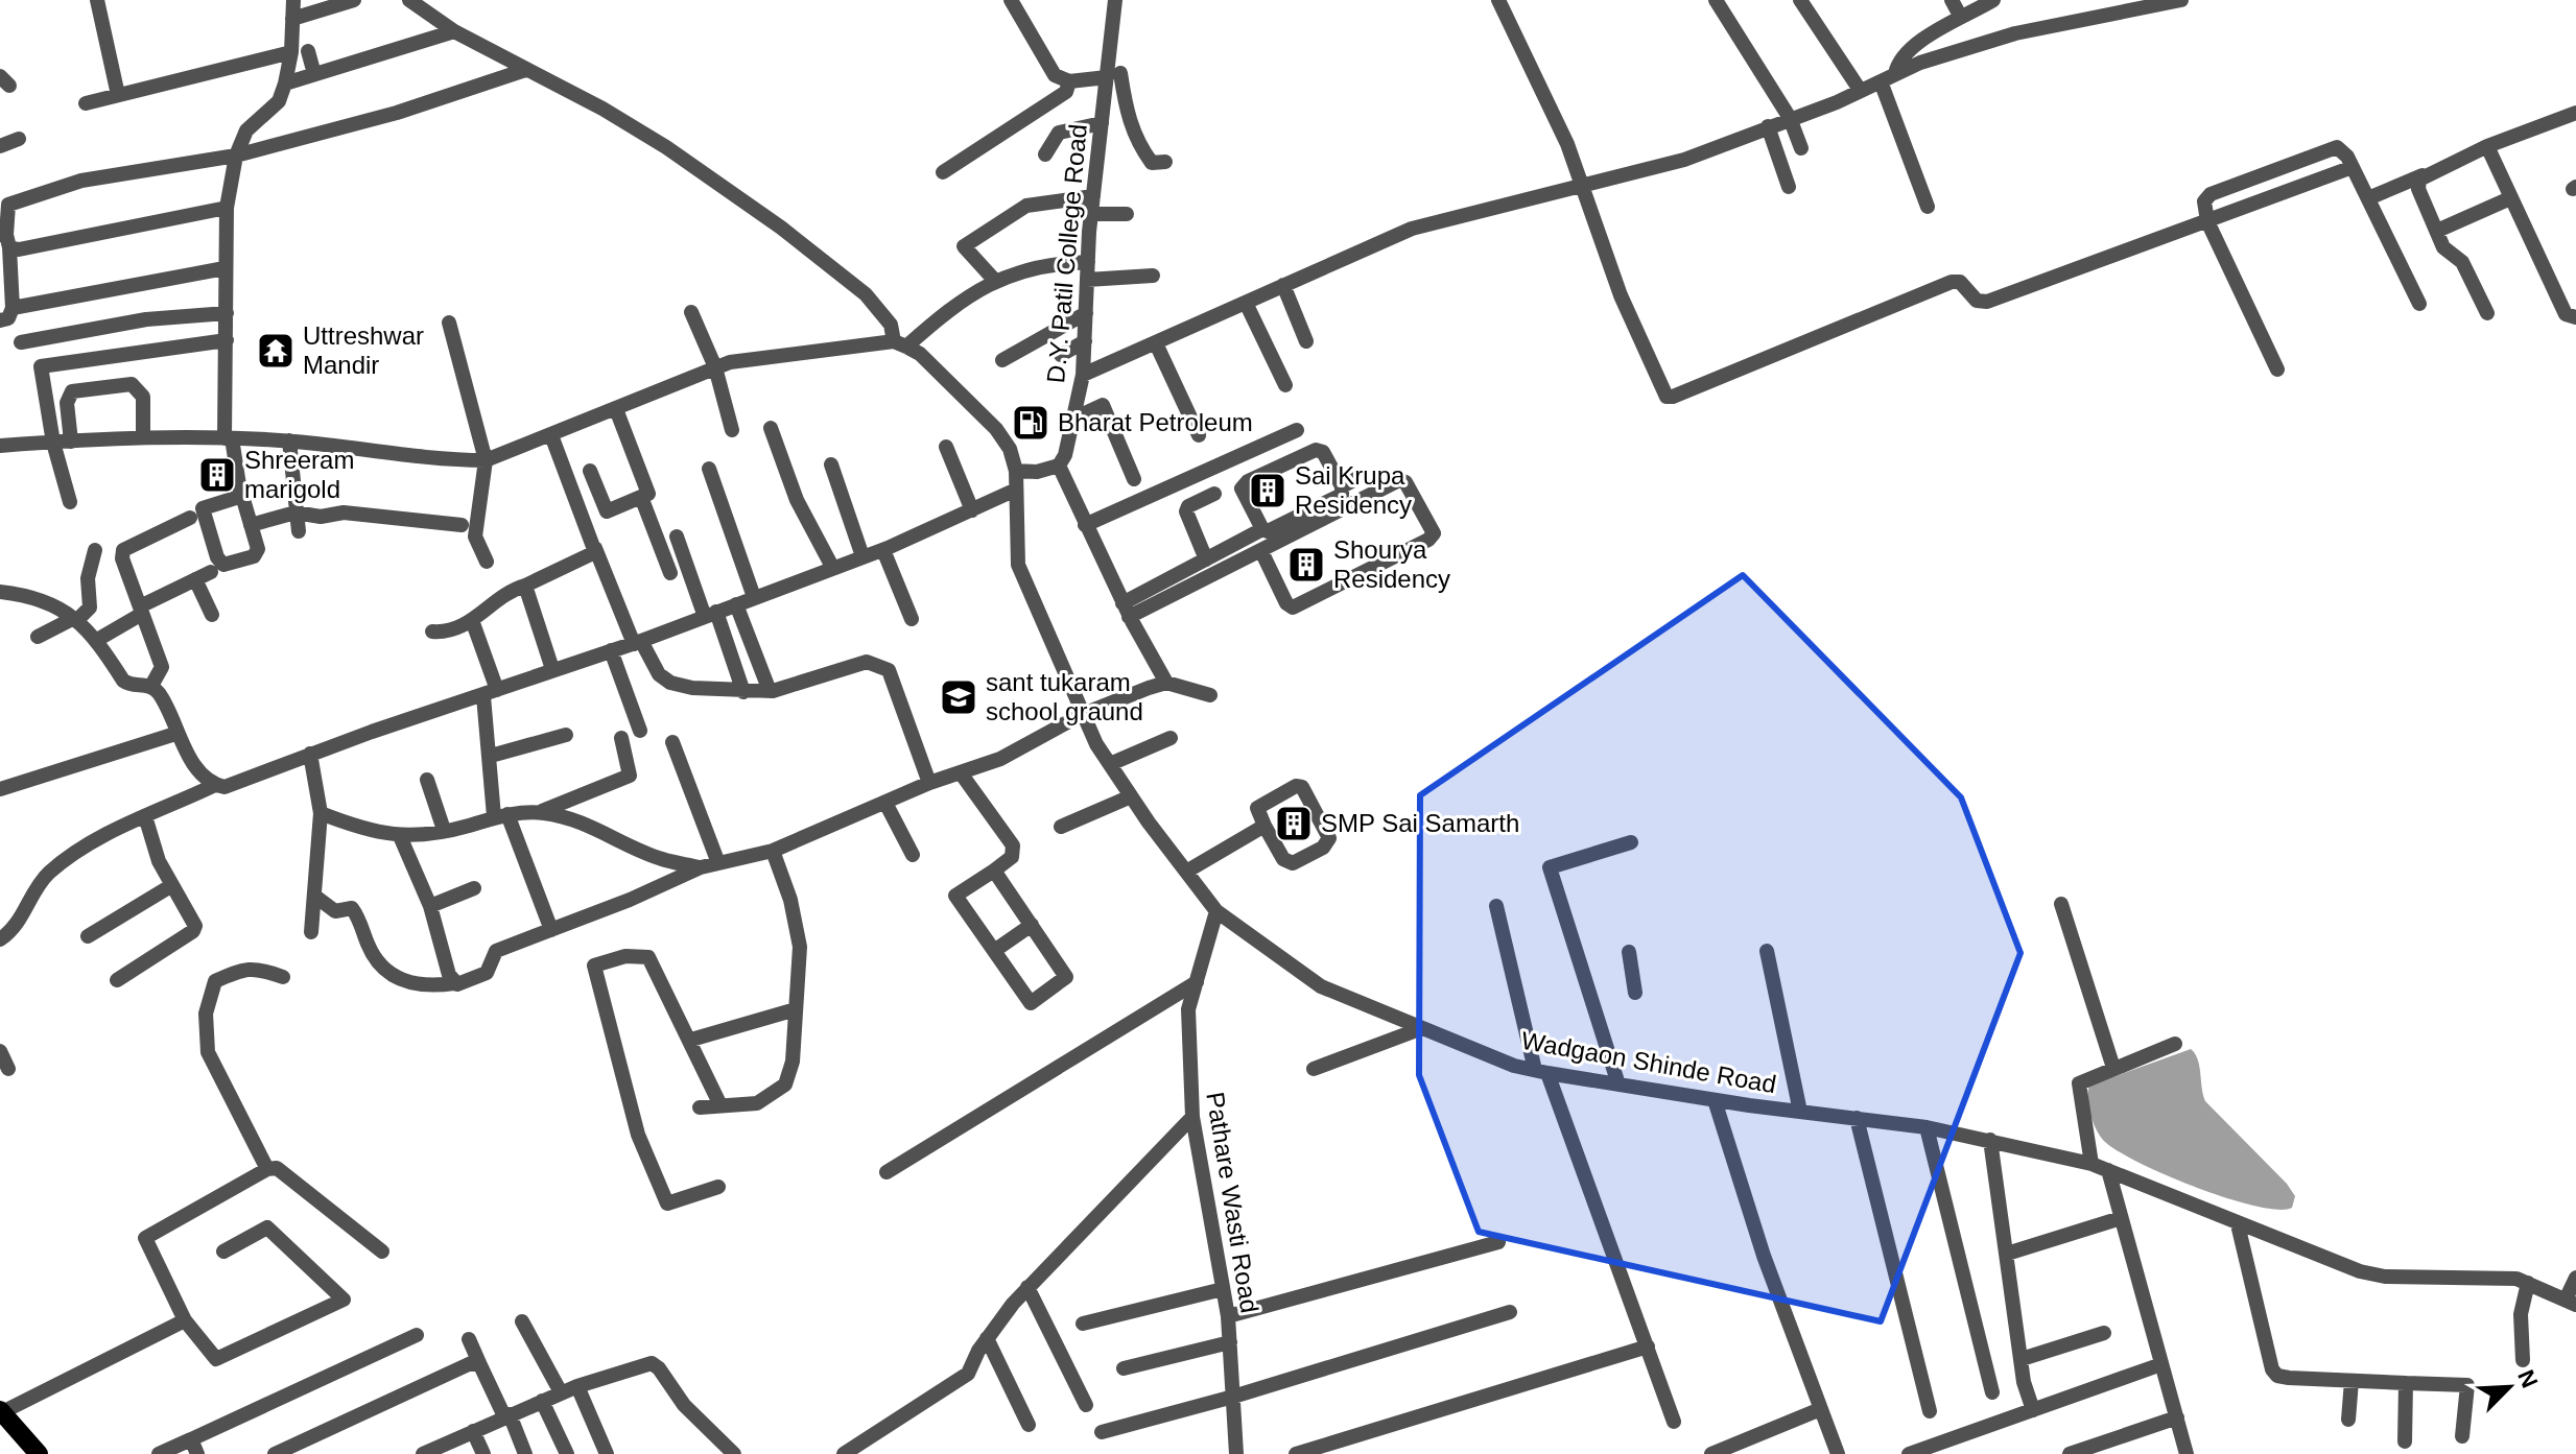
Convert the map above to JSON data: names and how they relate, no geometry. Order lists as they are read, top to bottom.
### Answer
{
  "streets": {
    "street": ["D.Y. Patil College Road", "Wadgaon Shinde Road", "Pathare Wasti Road"]
  },
  "crossings": [
    ["Wadgaon Shinde Road", "Pathare Wasti Road"]
  ],
  "places": {
    "temple": ["Uttreshwar Mandir"],
    "fuel station": ["Bharat Petroleum"],
    "building": [
      "Shreeram marigold",
      "Sai Krupa Residency",
      "Shourya Residency",
      "SMP Sai Samarth"
    ],
    "school or university": ["sant tukaram school graund"]
  },
  "north": "top right"
}
